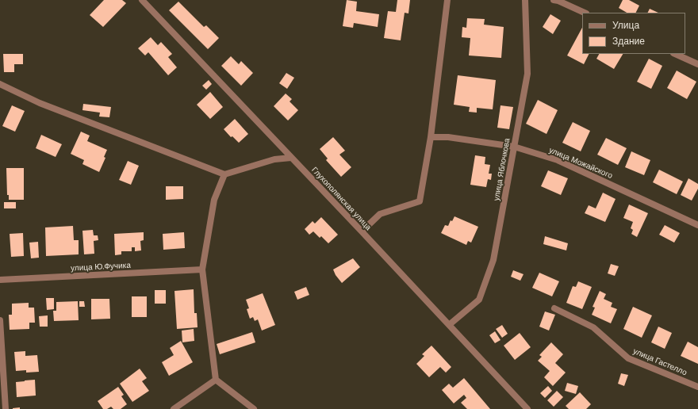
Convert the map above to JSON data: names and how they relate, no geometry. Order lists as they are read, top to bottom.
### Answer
{
  "streets": {
    "street": [
      "улица Можайского",
      "улица Яблочкова",
      "Глухополянская улица",
      "улица Ю.Фучика",
      "улица Гастелло"
    ]
  },
  "crossings": [
    ["улица Можайского", "улица Яблочкова"],
    ["улица Яблочкова", "Глухополянская улица"]
  ],
  "legend": ["Улица", "Здание"]
}
